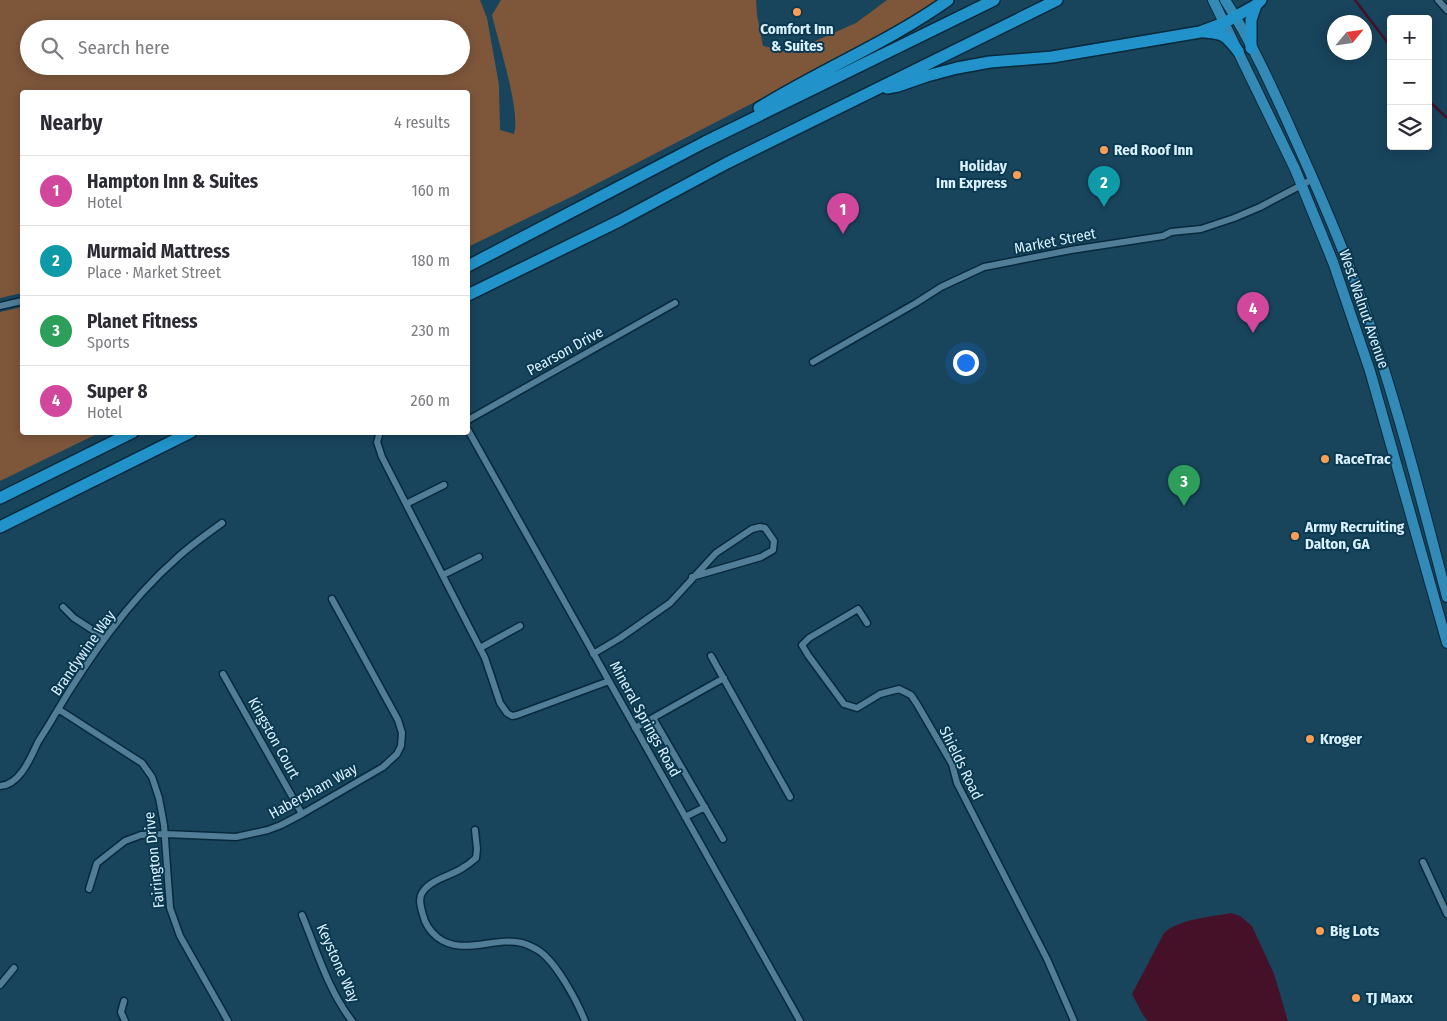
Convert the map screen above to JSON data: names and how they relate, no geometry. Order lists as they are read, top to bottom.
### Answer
{
  "streets": {
    "main road": ["West Walnut Avenue"],
    "street": [
      "Market Street",
      "Pearson Drive",
      "Brandywine Way",
      "Mineral Springs Road",
      "Kingston Court",
      "Shields Road",
      "Habersham Way",
      "Fairington Drive",
      "Keystone Way"
    ]
  },
  "crossings": [
    ["Market Street", "West Walnut Avenue"],
    ["Brandywine Way", "Fairington Drive"],
    ["Kingston Court", "Habersham Way"],
    ["Habersham Way", "Fairington Drive"]
  ],
  "places": [
    "Comfort Inn & Suites",
    "Red Roof Inn",
    "Holiday Inn Express",
    "RaceTrac",
    "Army Recruiting Dalton, GA",
    "Kroger",
    "Big Lots",
    "TJ Maxx"
  ],
  "north": "top right",
  "page": {
    "map_buttons": ["+", "−"],
    "search": "Search here",
    "heading": ["Nearby", "4 results"],
    "list": [
      {
        "mark": "1",
        "name": "Hampton Inn & Suites",
        "note": "Hotel",
        "value": "160 m"
      },
      {
        "mark": "2",
        "name": "Murmaid Mattress",
        "note": "Place · Market Street",
        "value": "180 m"
      },
      {
        "mark": "3",
        "name": "Planet Fitness",
        "note": "Sports",
        "value": "230 m"
      },
      {
        "mark": "4",
        "name": "Super 8",
        "note": "Hotel",
        "value": "260 m"
      }
    ],
    "pins": [
      "2",
      "1",
      "4",
      "3"
    ]
  }
}
